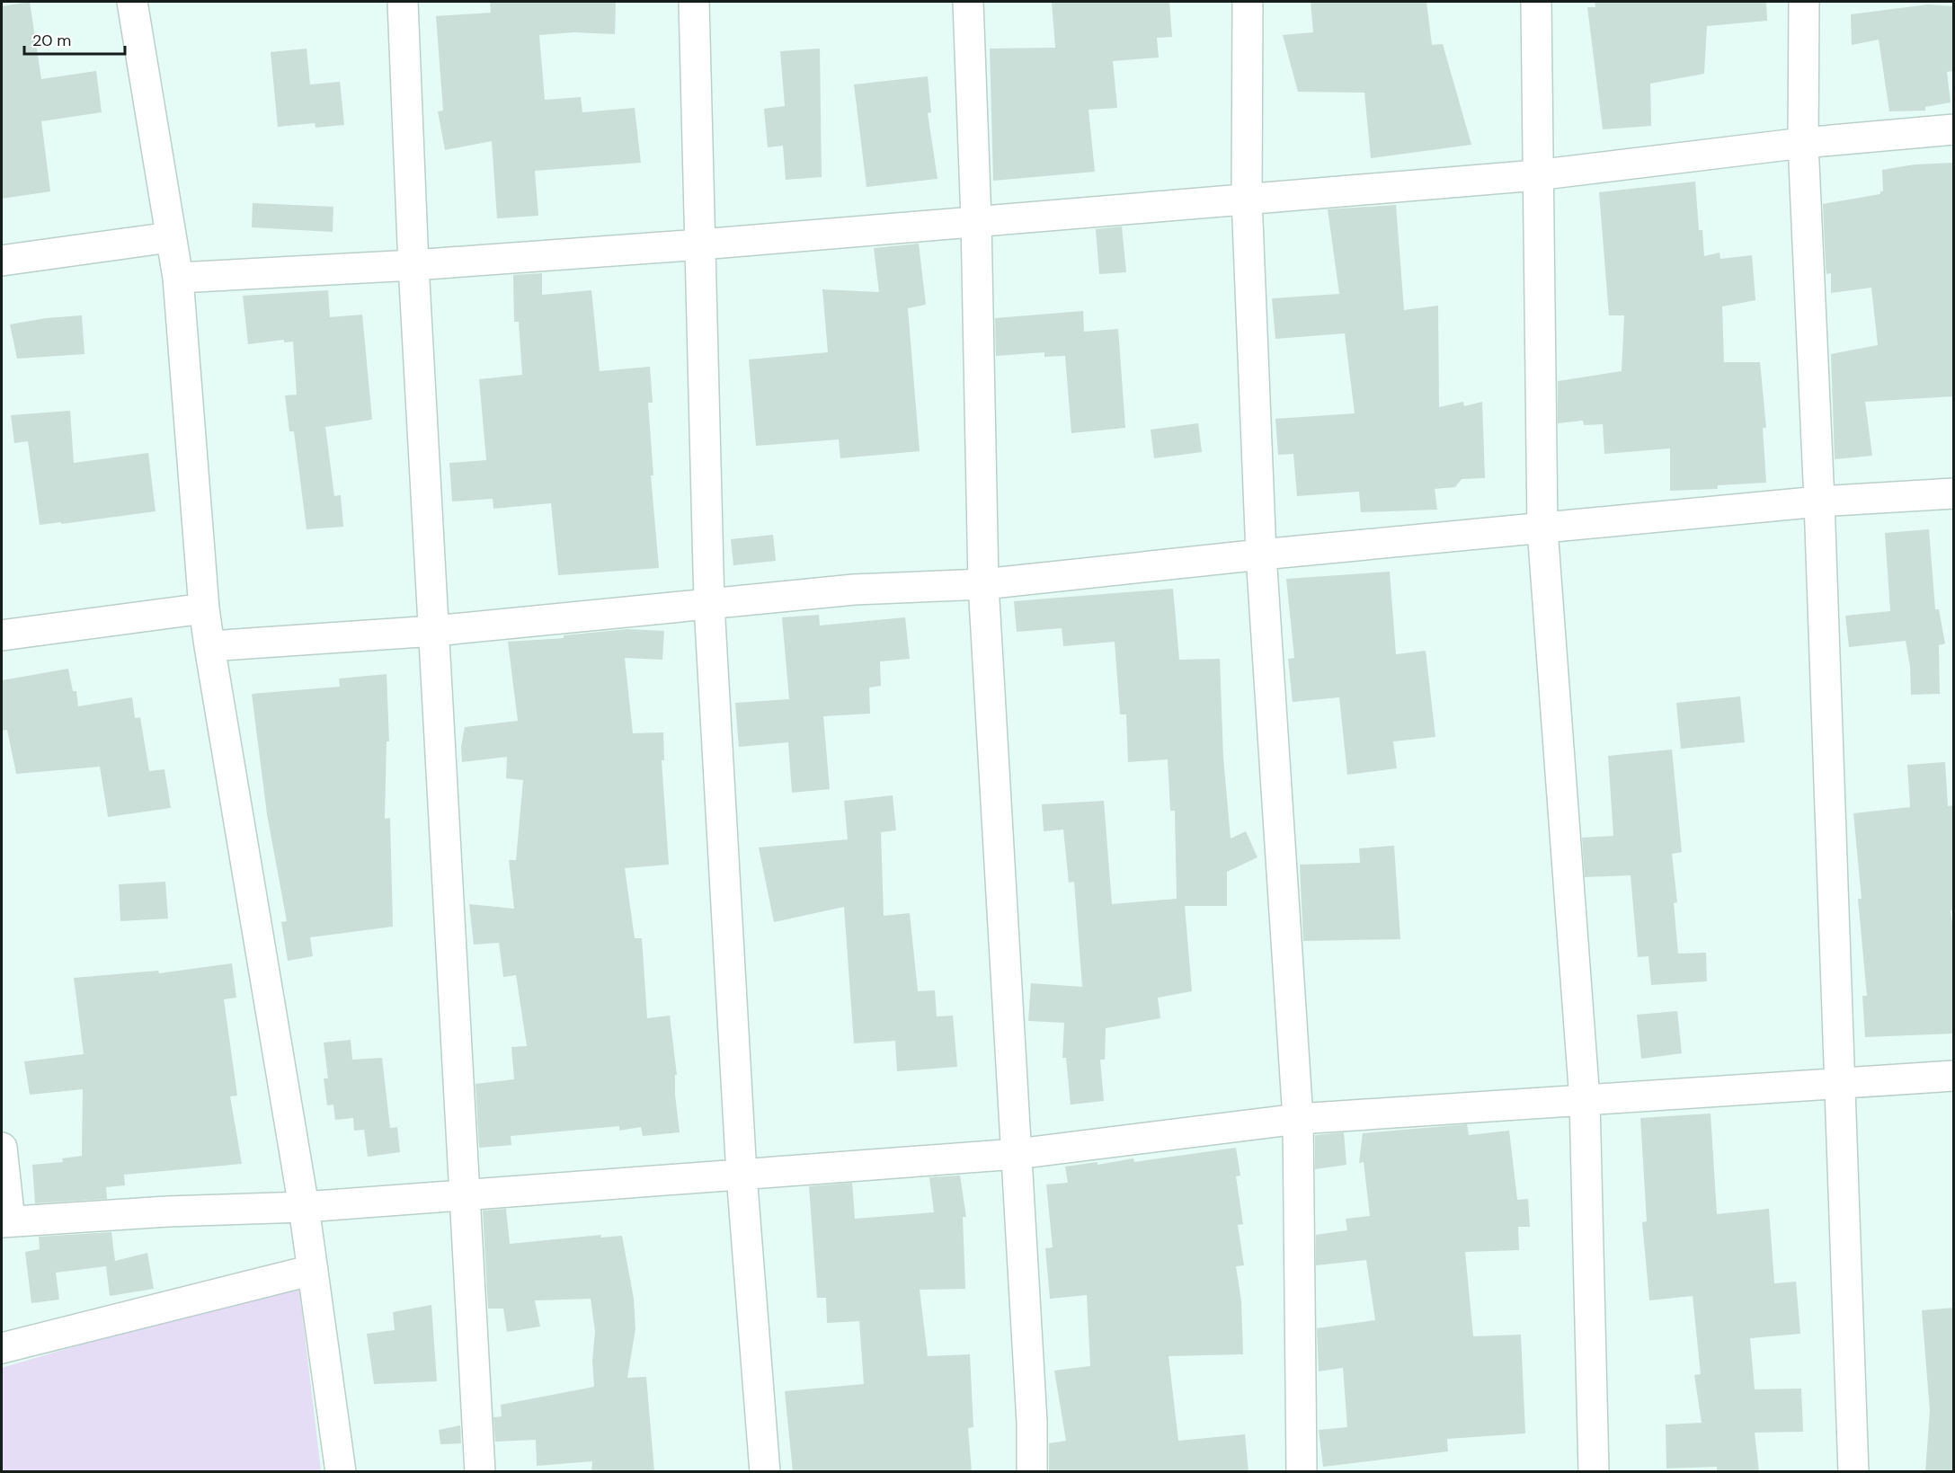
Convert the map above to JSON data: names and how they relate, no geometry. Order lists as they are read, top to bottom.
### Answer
{
  "scale_bar": "20 m"
}
